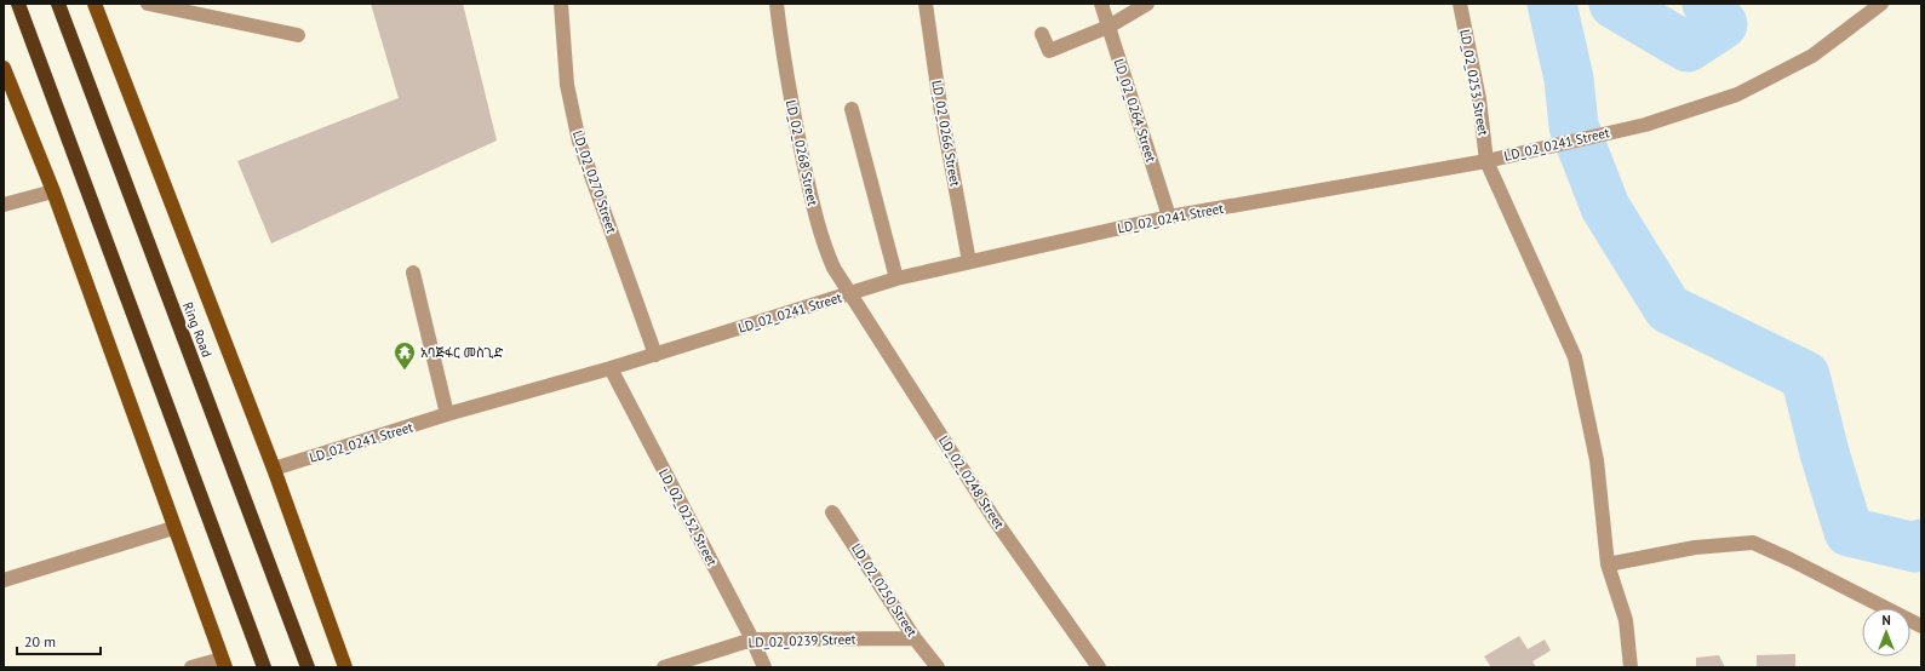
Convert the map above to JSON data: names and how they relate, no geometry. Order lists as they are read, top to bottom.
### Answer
{
  "streets": {
    "highway": ["Ring Road"],
    "street": [
      "LD_02_0253 Street",
      "LD_02_0264 Street",
      "LD_02_0266 Street",
      "LD_02_0241 Street",
      "LD_02_0268 Street",
      "LD_02_0270 Street",
      "LD_02_0248 Street",
      "LD_02_0252 Street",
      "LD_02_0250 Street",
      "LD_02_0239 Street"
    ]
  },
  "crossings": [
    ["LD_02_0253 Street", "LD_02_0241 Street"],
    ["LD_02_0264 Street", "LD_02_0241 Street"],
    ["LD_02_0266 Street", "LD_02_0241 Street"],
    ["LD_02_0241 Street", "LD_02_0268 Street"],
    ["LD_02_0241 Street", "LD_02_0270 Street"],
    ["LD_02_0241 Street", "LD_02_0248 Street"],
    ["LD_02_0241 Street", "LD_02_0252 Street"],
    ["LD_02_0268 Street", "LD_02_0248 Street"],
    ["LD_02_0252 Street", "LD_02_0239 Street"],
    ["LD_02_0250 Street", "LD_02_0239 Street"]
  ],
  "places": {
    "temple": ["አባጅፋር መስጊድ"]
  },
  "scale_bar": "20 m",
  "north": "top"
}
